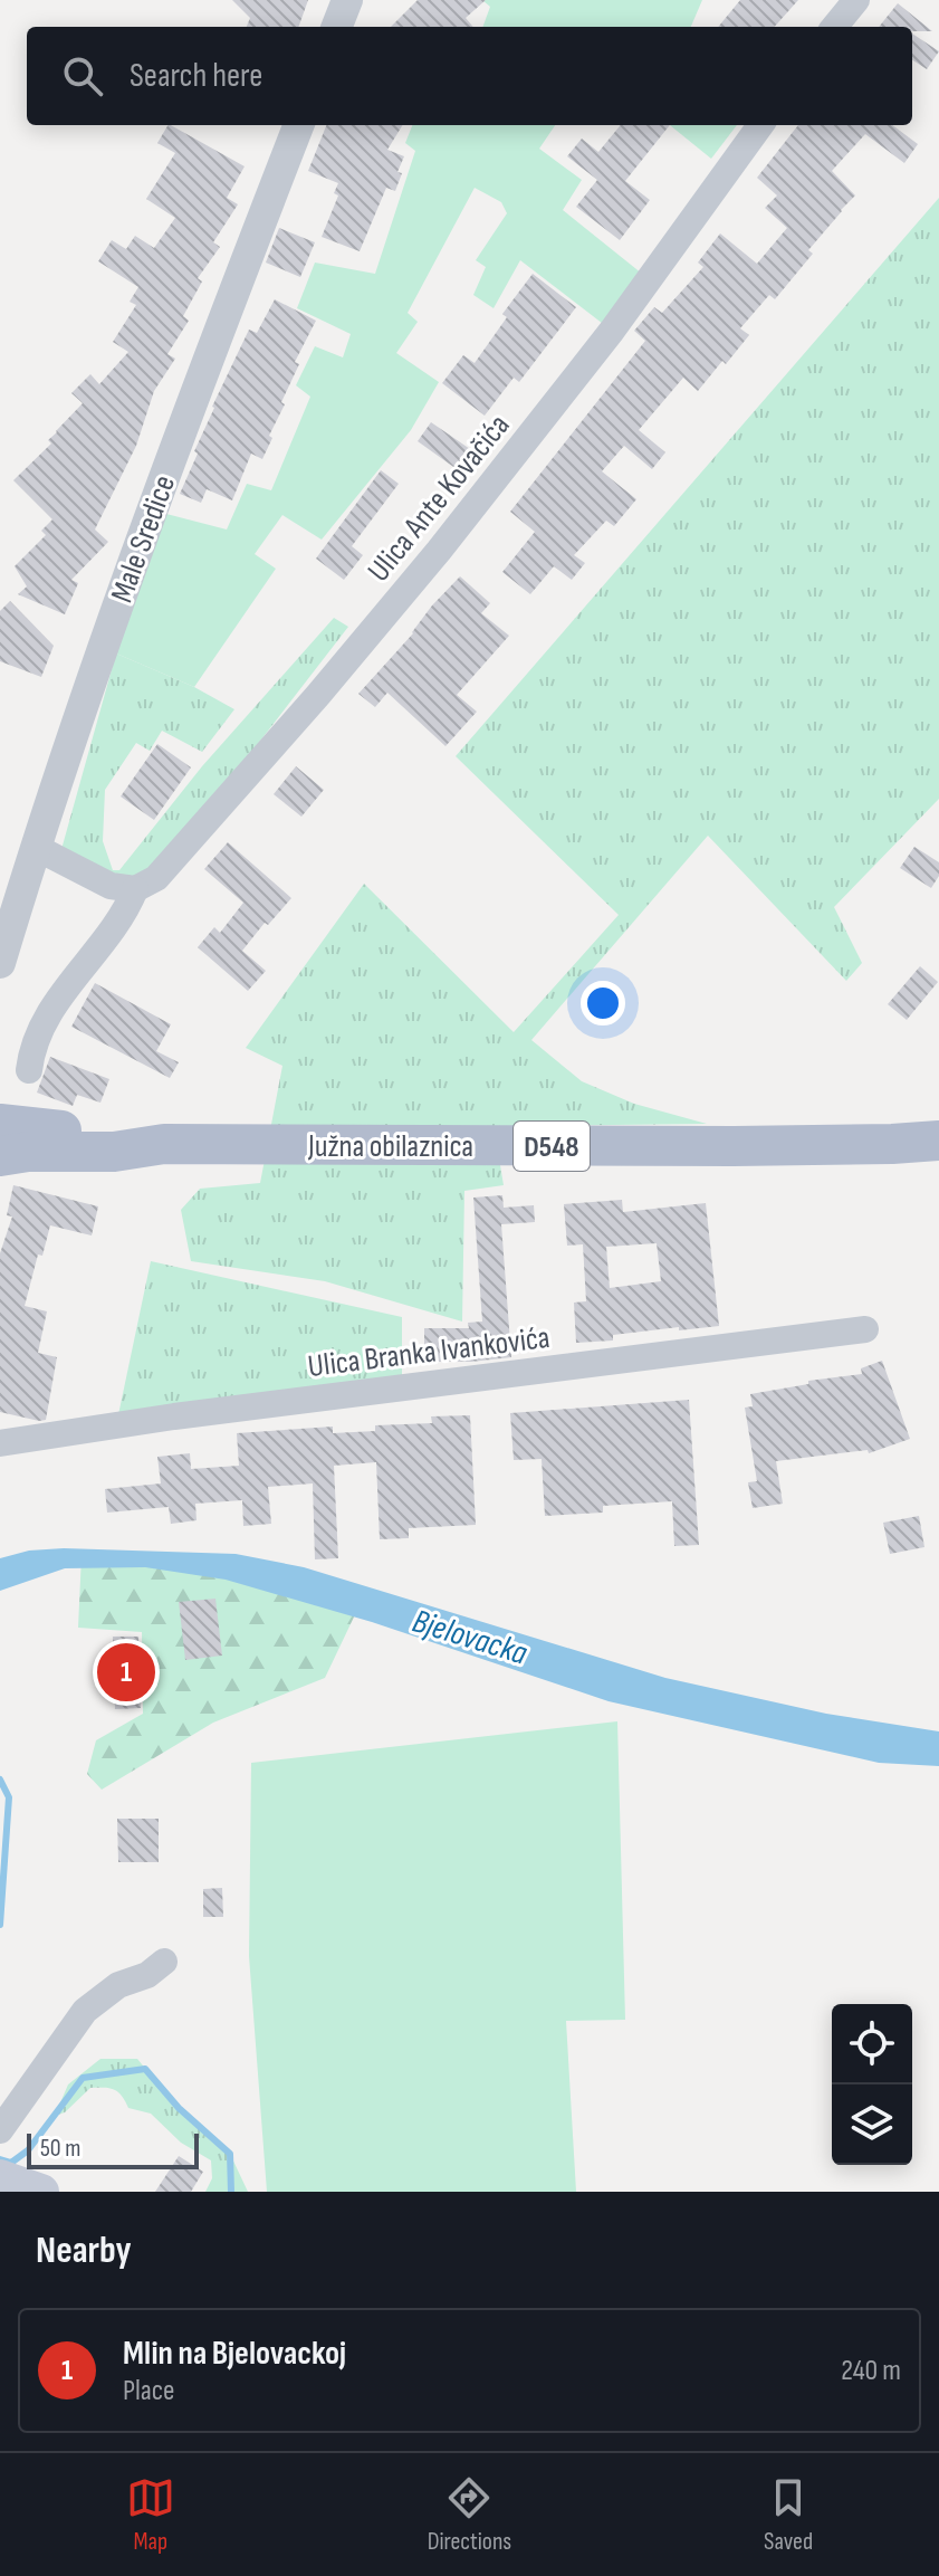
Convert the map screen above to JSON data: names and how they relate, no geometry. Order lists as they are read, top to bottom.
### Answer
{
  "streets": {
    "main road": ["Južna obilaznica", "D548"],
    "street": ["Ulica Ante Kovačića", "Male Sredice", "Ulica Branka Ivankovića"]
  },
  "water": ["Bjelovacka"],
  "scale_bar": "50 m",
  "page": {
    "search": "Search here",
    "pins": "1",
    "scale": "50 m",
    "heading": "Nearby",
    "list": [
      {
        "mark": "1",
        "name": "Mlin na Bjelovackoj",
        "note": "Place",
        "value": "240 m"
      }
    ],
    "nav": ["Map", "Directions", "Saved"]
  }
}
